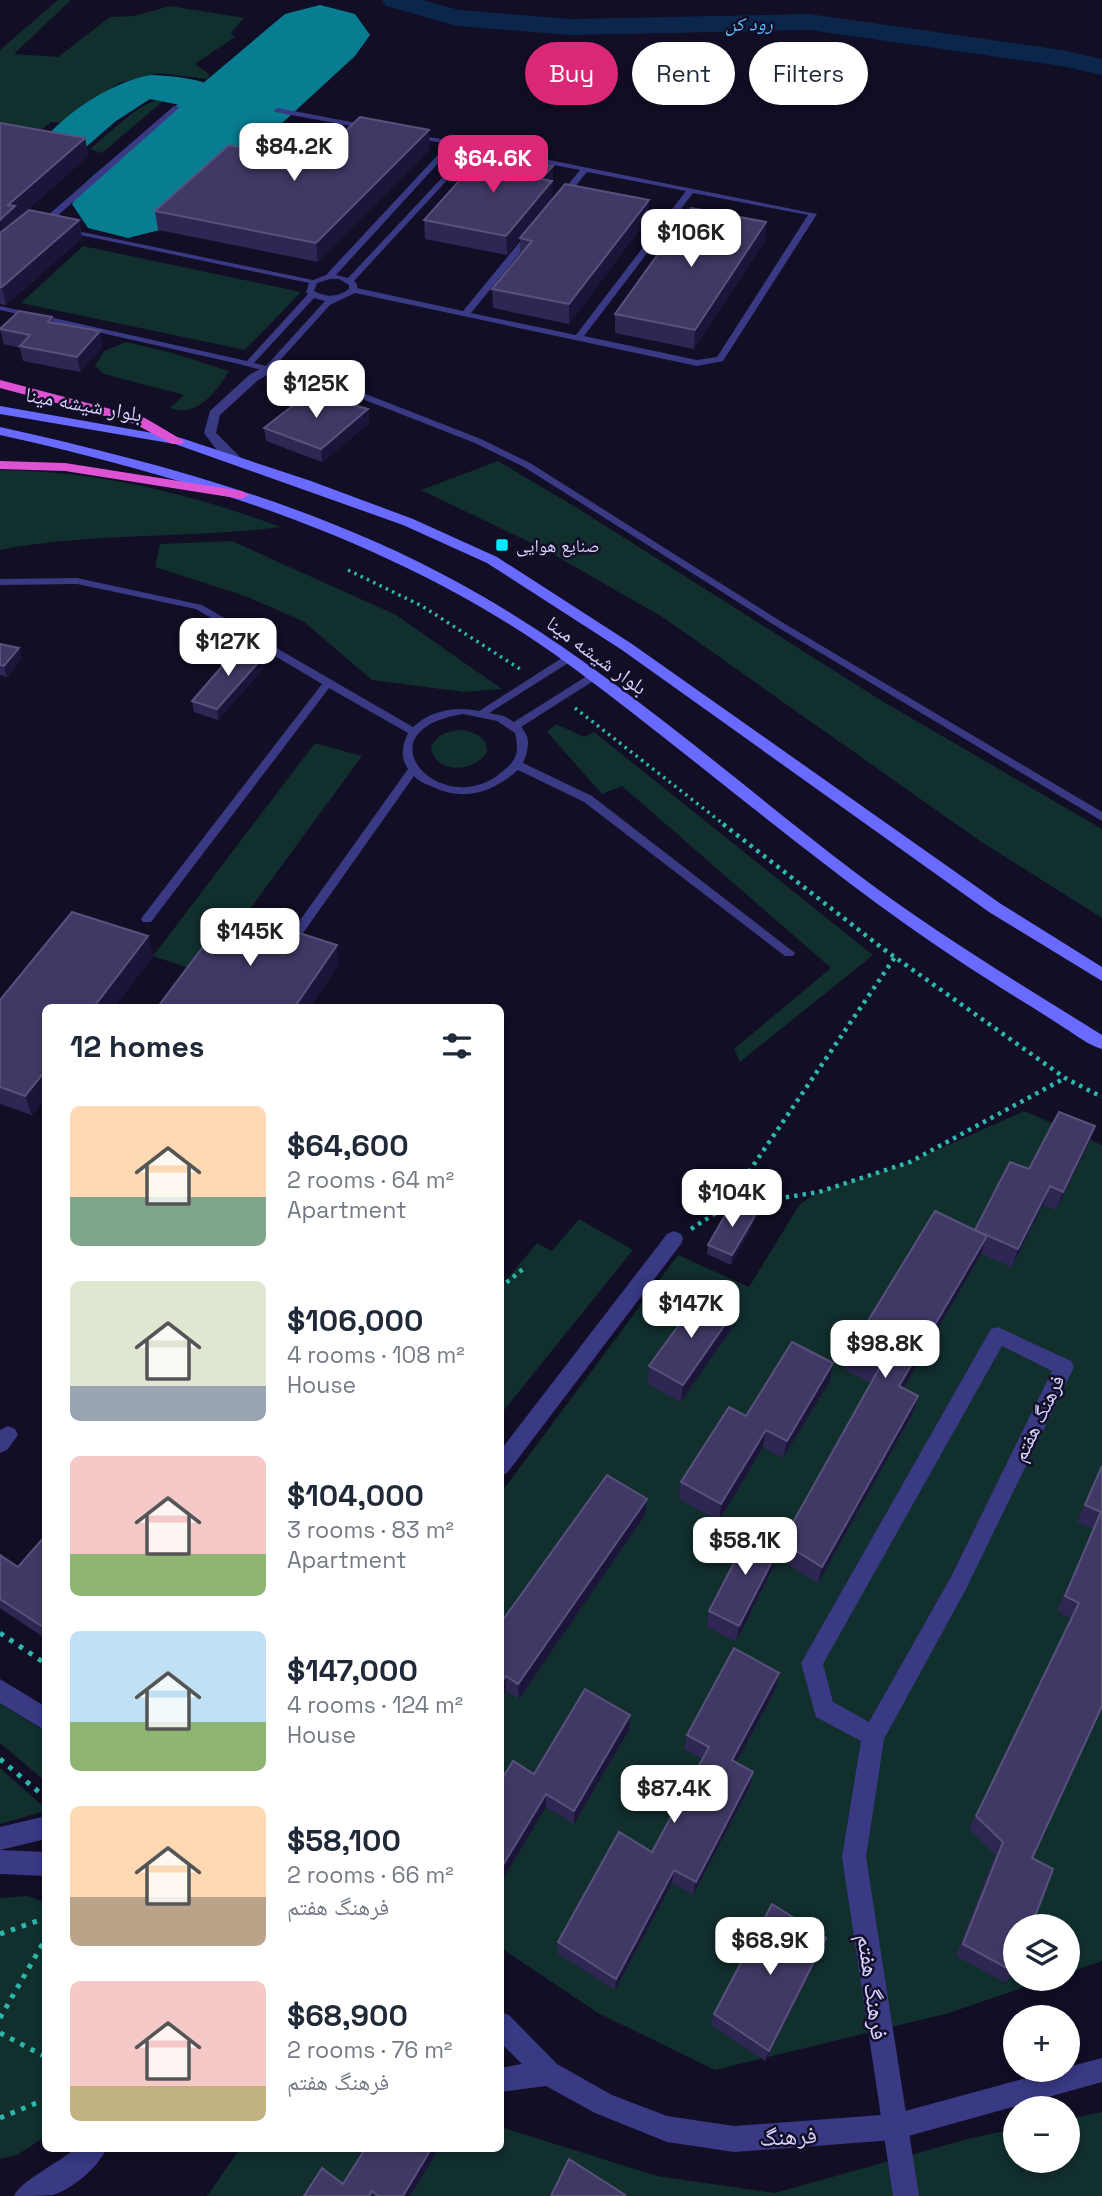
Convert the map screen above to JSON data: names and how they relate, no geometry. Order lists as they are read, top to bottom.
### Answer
{
  "streets": {
    "main road": ["بلوار شیشه مینا"],
    "street": ["فرهنگ هفتم", "فرهنگ"]
  },
  "crossings": [
    ["فرهنگ هفتم", "فرهنگ"]
  ],
  "water": ["رود کن"],
  "places": {
    "transit": ["صنایع هوایی"]
  },
  "page": {
    "chip": ["Buy", "Rent", "Filters"],
    "price": [
      "$84.2K",
      "$64.6K",
      "$106K",
      "$125K",
      "$127K",
      "$145K",
      "$104K",
      "$147K",
      "$98.8K",
      "$58.1K",
      "$87.4K",
      "$68.9K"
    ],
    "heading": "12 homes",
    "list": [
      {
        "name": "$64,600",
        "note": "2 rooms · 64 m² · Apartment"
      },
      {
        "name": "$106,000",
        "note": "4 rooms · 108 m² · House"
      },
      {
        "name": "$104,000",
        "note": "3 rooms · 83 m² · Apartment"
      },
      {
        "name": "$147,000",
        "note": "4 rooms · 124 m² · House"
      },
      {
        "name": "$58,100",
        "note": "2 rooms · 66 m² · فرهنگ هفتم"
      },
      {
        "name": "$68,900",
        "note": "2 rooms · 76 m² · فرهنگ هفتم"
      }
    ],
    "map_buttons": ["+", "−"]
  }
}
